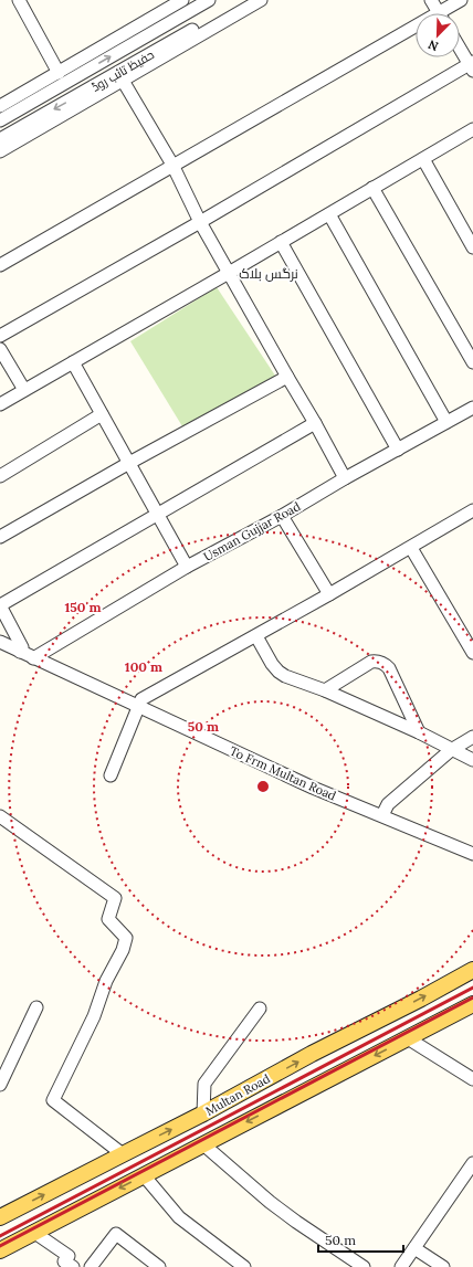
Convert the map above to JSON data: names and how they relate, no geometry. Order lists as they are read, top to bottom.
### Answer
{
  "streets": {
    "main road": ["Multan Road"],
    "street": ["حفیظ تائب روڈ", "Usman Gujjar Road", "To Frm Multan Road"]
  },
  "crossings": [
    ["Usman Gujjar Road", "To Frm Multan Road"]
  ],
  "districts": ["نرگس بلاک"],
  "scale_bar": "50 m",
  "north": "bottom left",
  "rings": ["150 m", "100 m", "50 m"]
}
